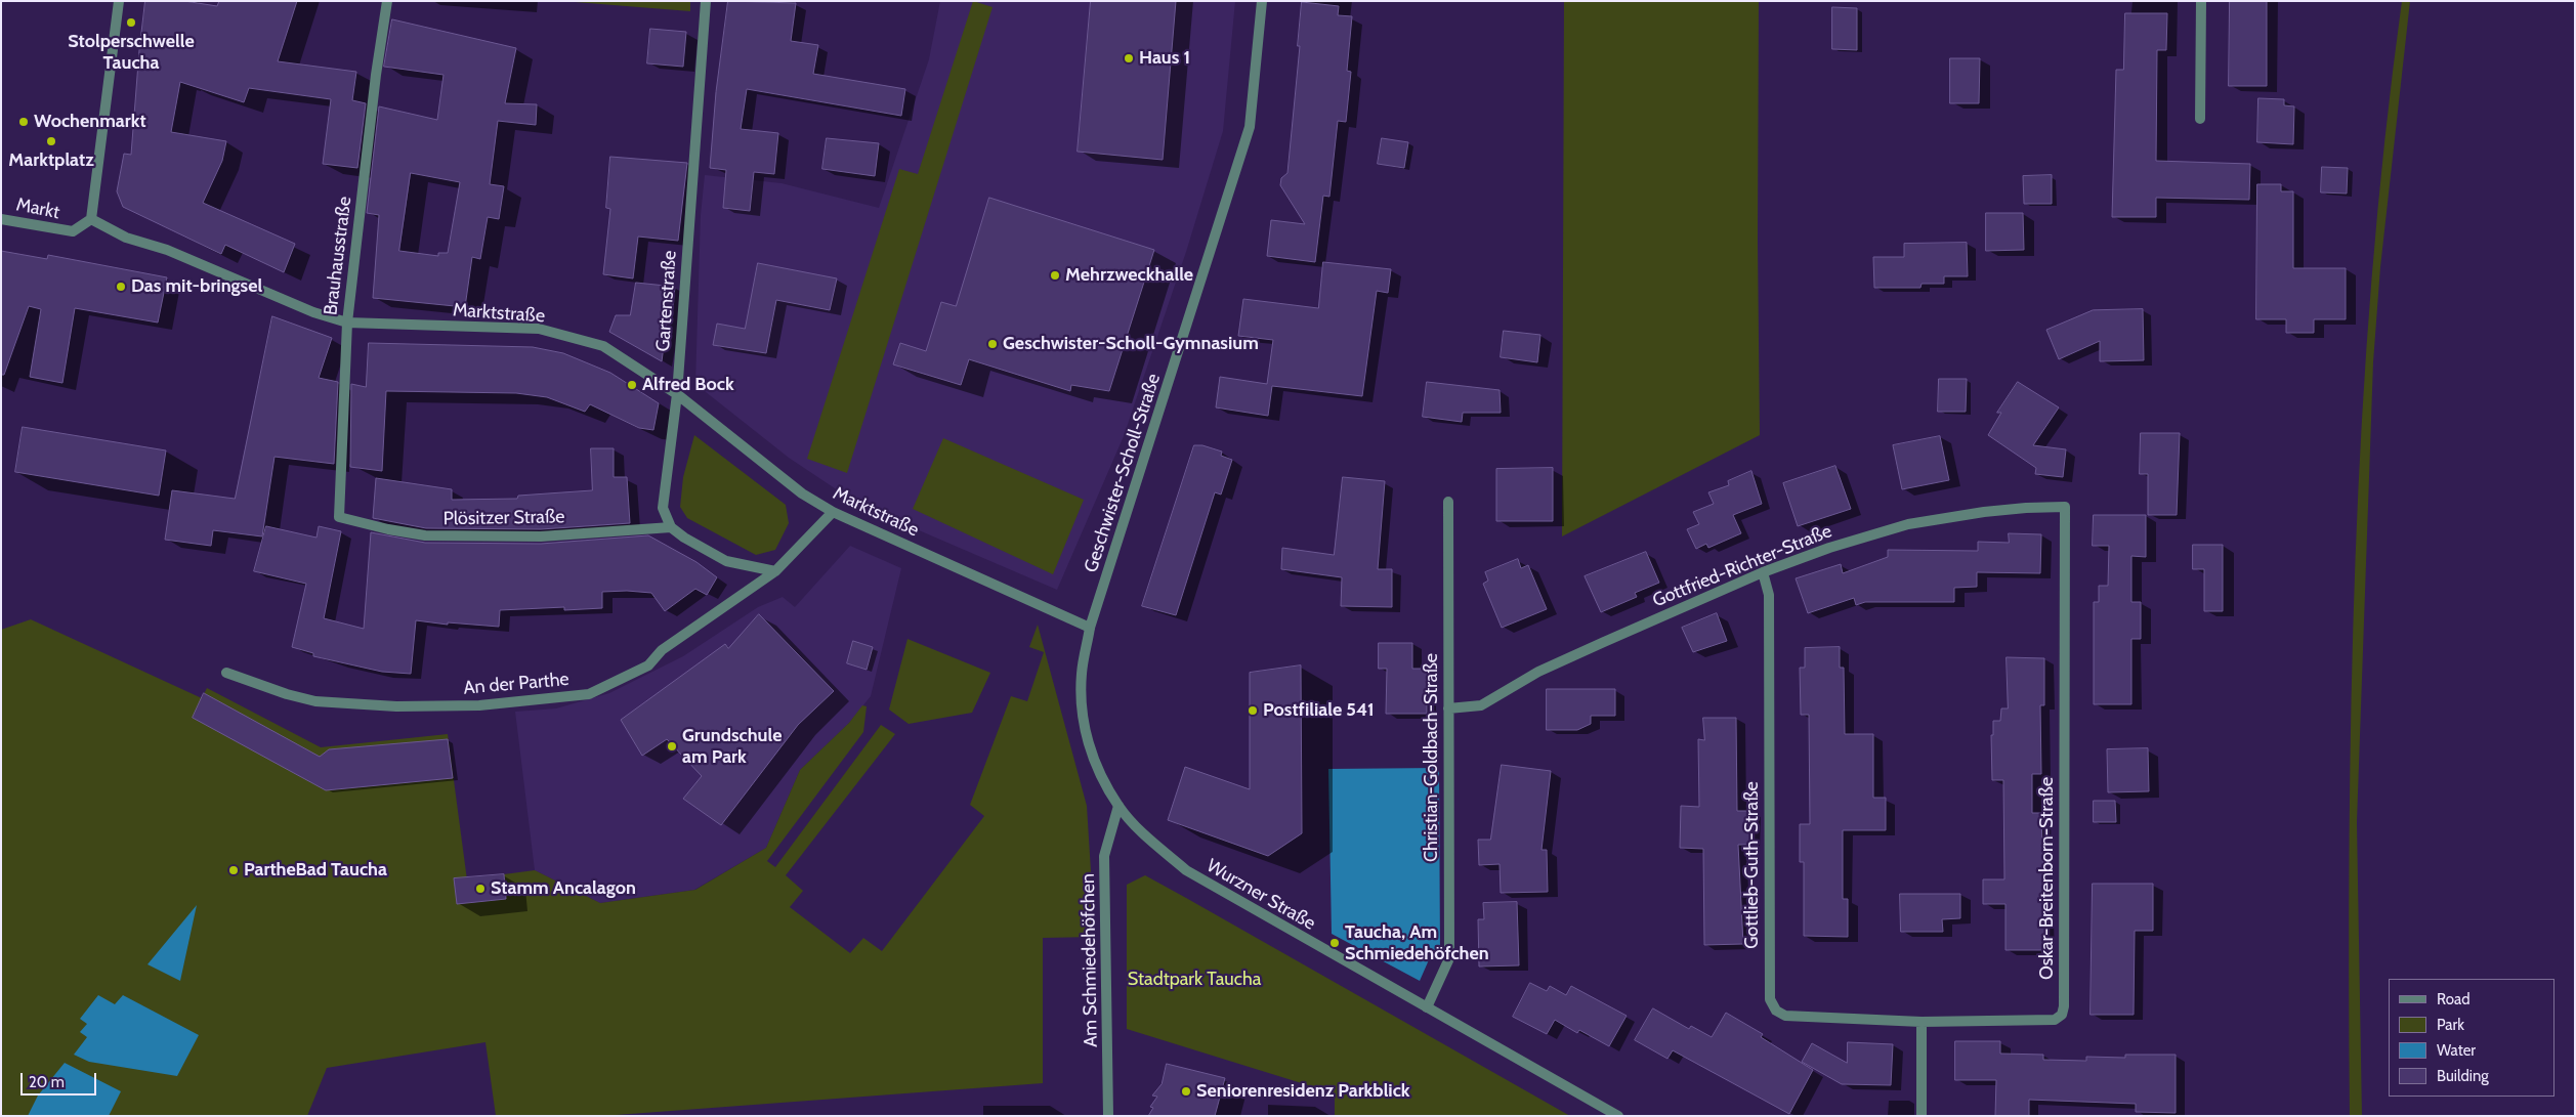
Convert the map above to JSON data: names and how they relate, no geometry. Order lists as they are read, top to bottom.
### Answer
{
  "streets": {
    "street": [
      "Markt",
      "Brauhausstraße",
      "Gartenstraße",
      "Marktstraße",
      "Geschwister-Scholl-Straße",
      "Plösitzer Straße",
      "Gottfried-Richter-Straße",
      "An der Parthe",
      "Christian-Goldbach-Straße",
      "Gottlieb-Guth-Straße",
      "Oskar-Breitenborn-Straße",
      "Wurzner Straße",
      "Am Schmiedehöfchen"
    ]
  },
  "crossings": [
    ["Markt", "Marktstraße"],
    ["Brauhausstraße", "Marktstraße"],
    ["Brauhausstraße", "Plösitzer Straße"],
    ["Gartenstraße", "Marktstraße"],
    ["Gartenstraße", "Plösitzer Straße"],
    ["Marktstraße", "Geschwister-Scholl-Straße"],
    ["Marktstraße", "Wurzner Straße"],
    ["Geschwister-Scholl-Straße", "Wurzner Straße"],
    ["Gottfried-Richter-Straße", "Christian-Goldbach-Straße"],
    ["Gottfried-Richter-Straße", "Gottlieb-Guth-Straße"],
    ["Gottfried-Richter-Straße", "Oskar-Breitenborn-Straße"],
    ["Christian-Goldbach-Straße", "Wurzner Straße"],
    ["Gottlieb-Guth-Straße", "Oskar-Breitenborn-Straße"],
    ["Wurzner Straße", "Am Schmiedehöfchen"]
  ],
  "parks": ["Stadtpark Taucha"],
  "places": [
    "Stolperschwelle Taucha",
    "Haus 1",
    "Wochenmarkt",
    "Marktplatz",
    "Mehrzweckhalle",
    "Das mit-bringsel",
    "Geschwister-Scholl-Gymnasium",
    "Alfred Bock",
    "Postfiliale 541",
    "Grundschule am Park",
    "PartheBad Taucha",
    "Stamm Ancalagon",
    "Taucha, Am Schmiedehöfchen",
    "Seniorenresidenz Parkblick"
  ],
  "legend": [
    "Road",
    "Park",
    "Water",
    "Building"
  ],
  "scale_bar": "20 m"
}
